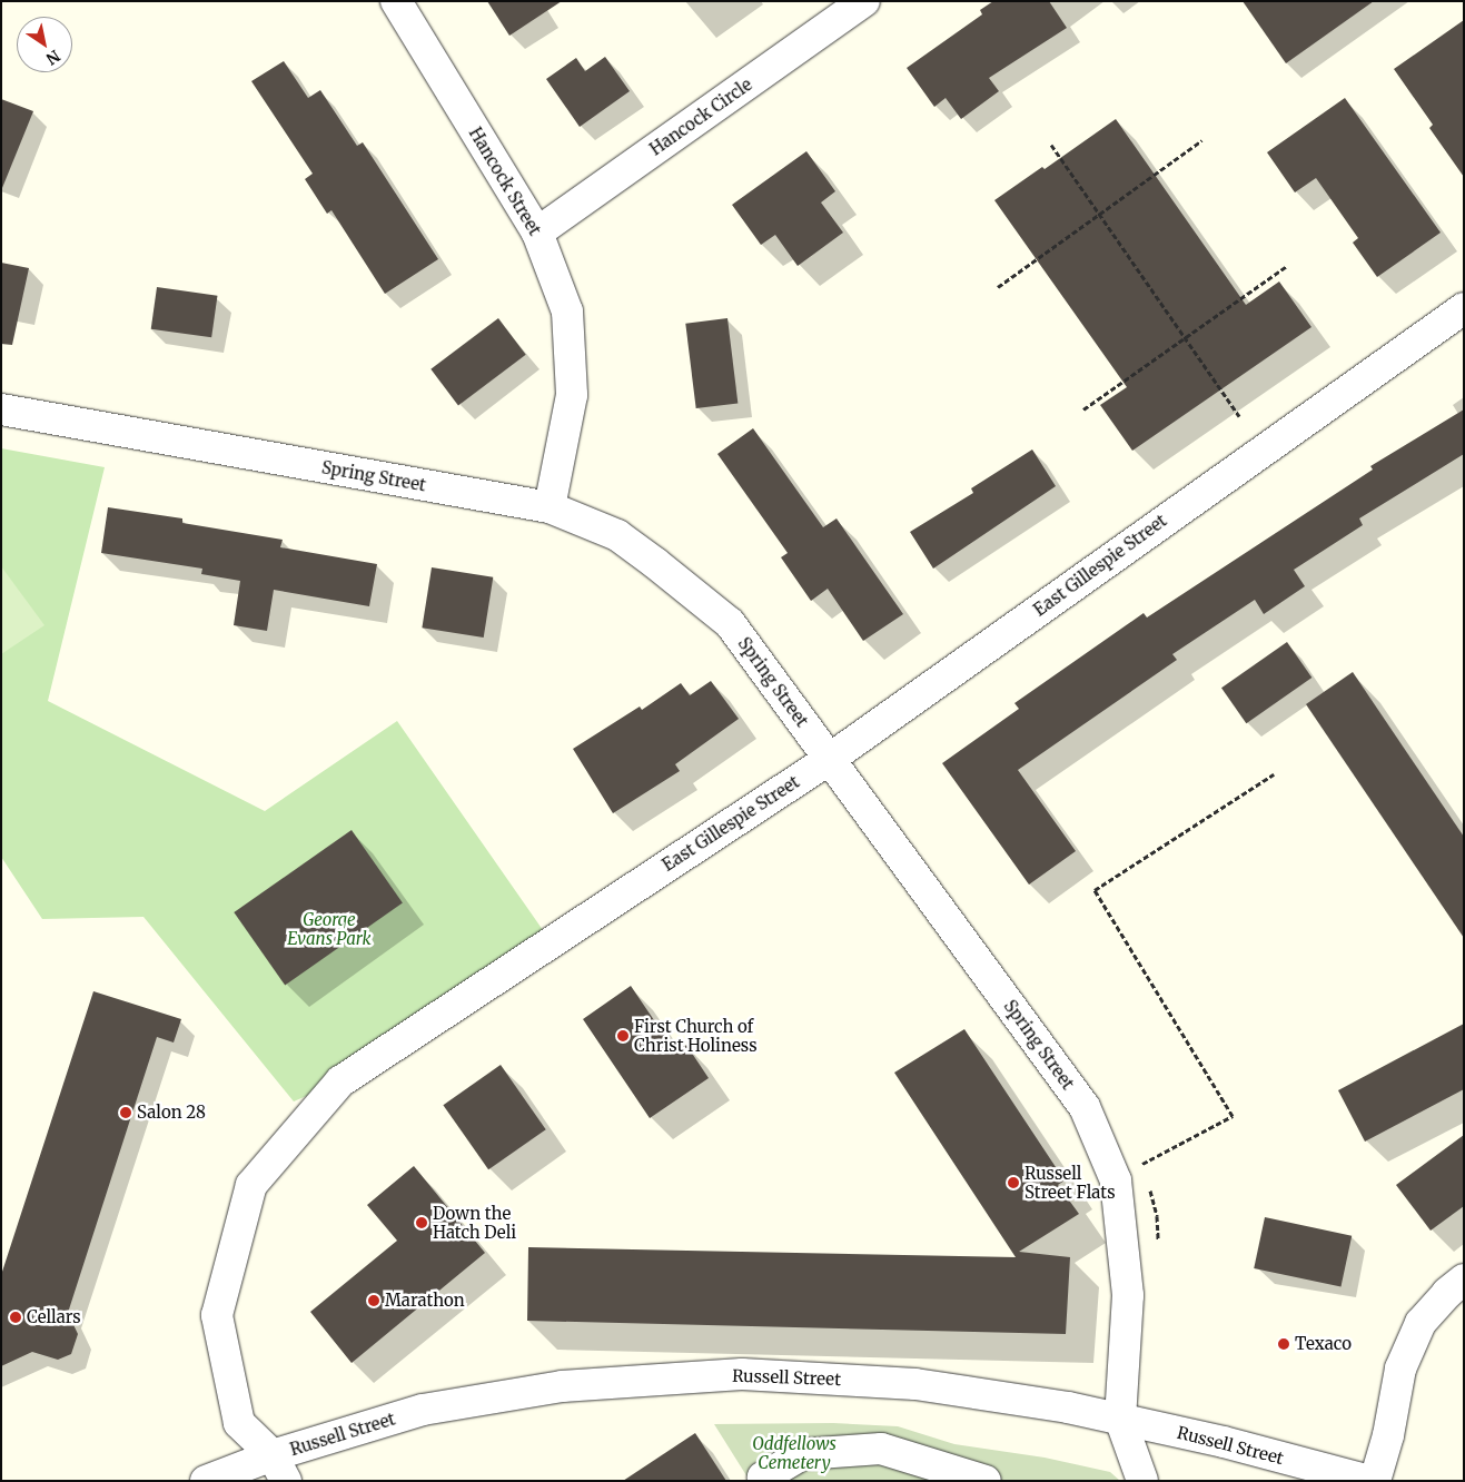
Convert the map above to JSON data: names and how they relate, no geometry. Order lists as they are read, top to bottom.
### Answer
{
  "streets": {
    "street": [
      "Hancock Circle",
      "Hancock Street",
      "Spring Street",
      "East Gillespie Street",
      "Russell Street"
    ]
  },
  "crossings": [
    ["Hancock Circle", "Hancock Street"],
    ["Hancock Street", "Spring Street"],
    ["Spring Street", "East Gillespie Street"],
    ["Spring Street", "Russell Street"],
    ["East Gillespie Street", "Russell Street"]
  ],
  "parks": ["George Evans Park", "Oddfellows Cemetery"],
  "places": [
    "First Church of Christ Holiness",
    "Salon 28",
    "Russell Street Flats",
    "Down the Hatch Deli",
    "Marathon",
    "Cellars",
    "Texaco"
  ],
  "north": "bottom right"
}
